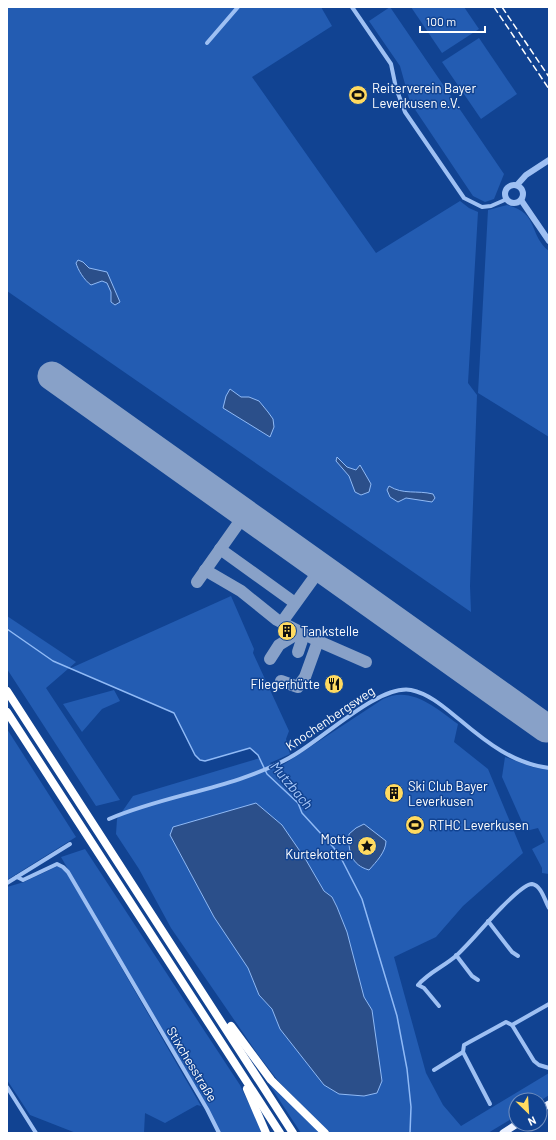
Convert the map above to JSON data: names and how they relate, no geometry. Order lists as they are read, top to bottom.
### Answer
{
  "streets": {
    "street": ["Knochenbergsweg", "Stixchesstraße"]
  },
  "water": ["Mutzbach"],
  "places": {
    "sports": ["Reiterverein Bayer Leverkusen e.V.", "RTHC Leverkusen"],
    "building": ["Tankstelle", "Ski Club Bayer Leverkusen"],
    "restaurant": ["Fliegerhütte"],
    "place": ["Motte Kurtekotten"]
  },
  "scale_bar": "100 m",
  "north": "bottom right"
}
